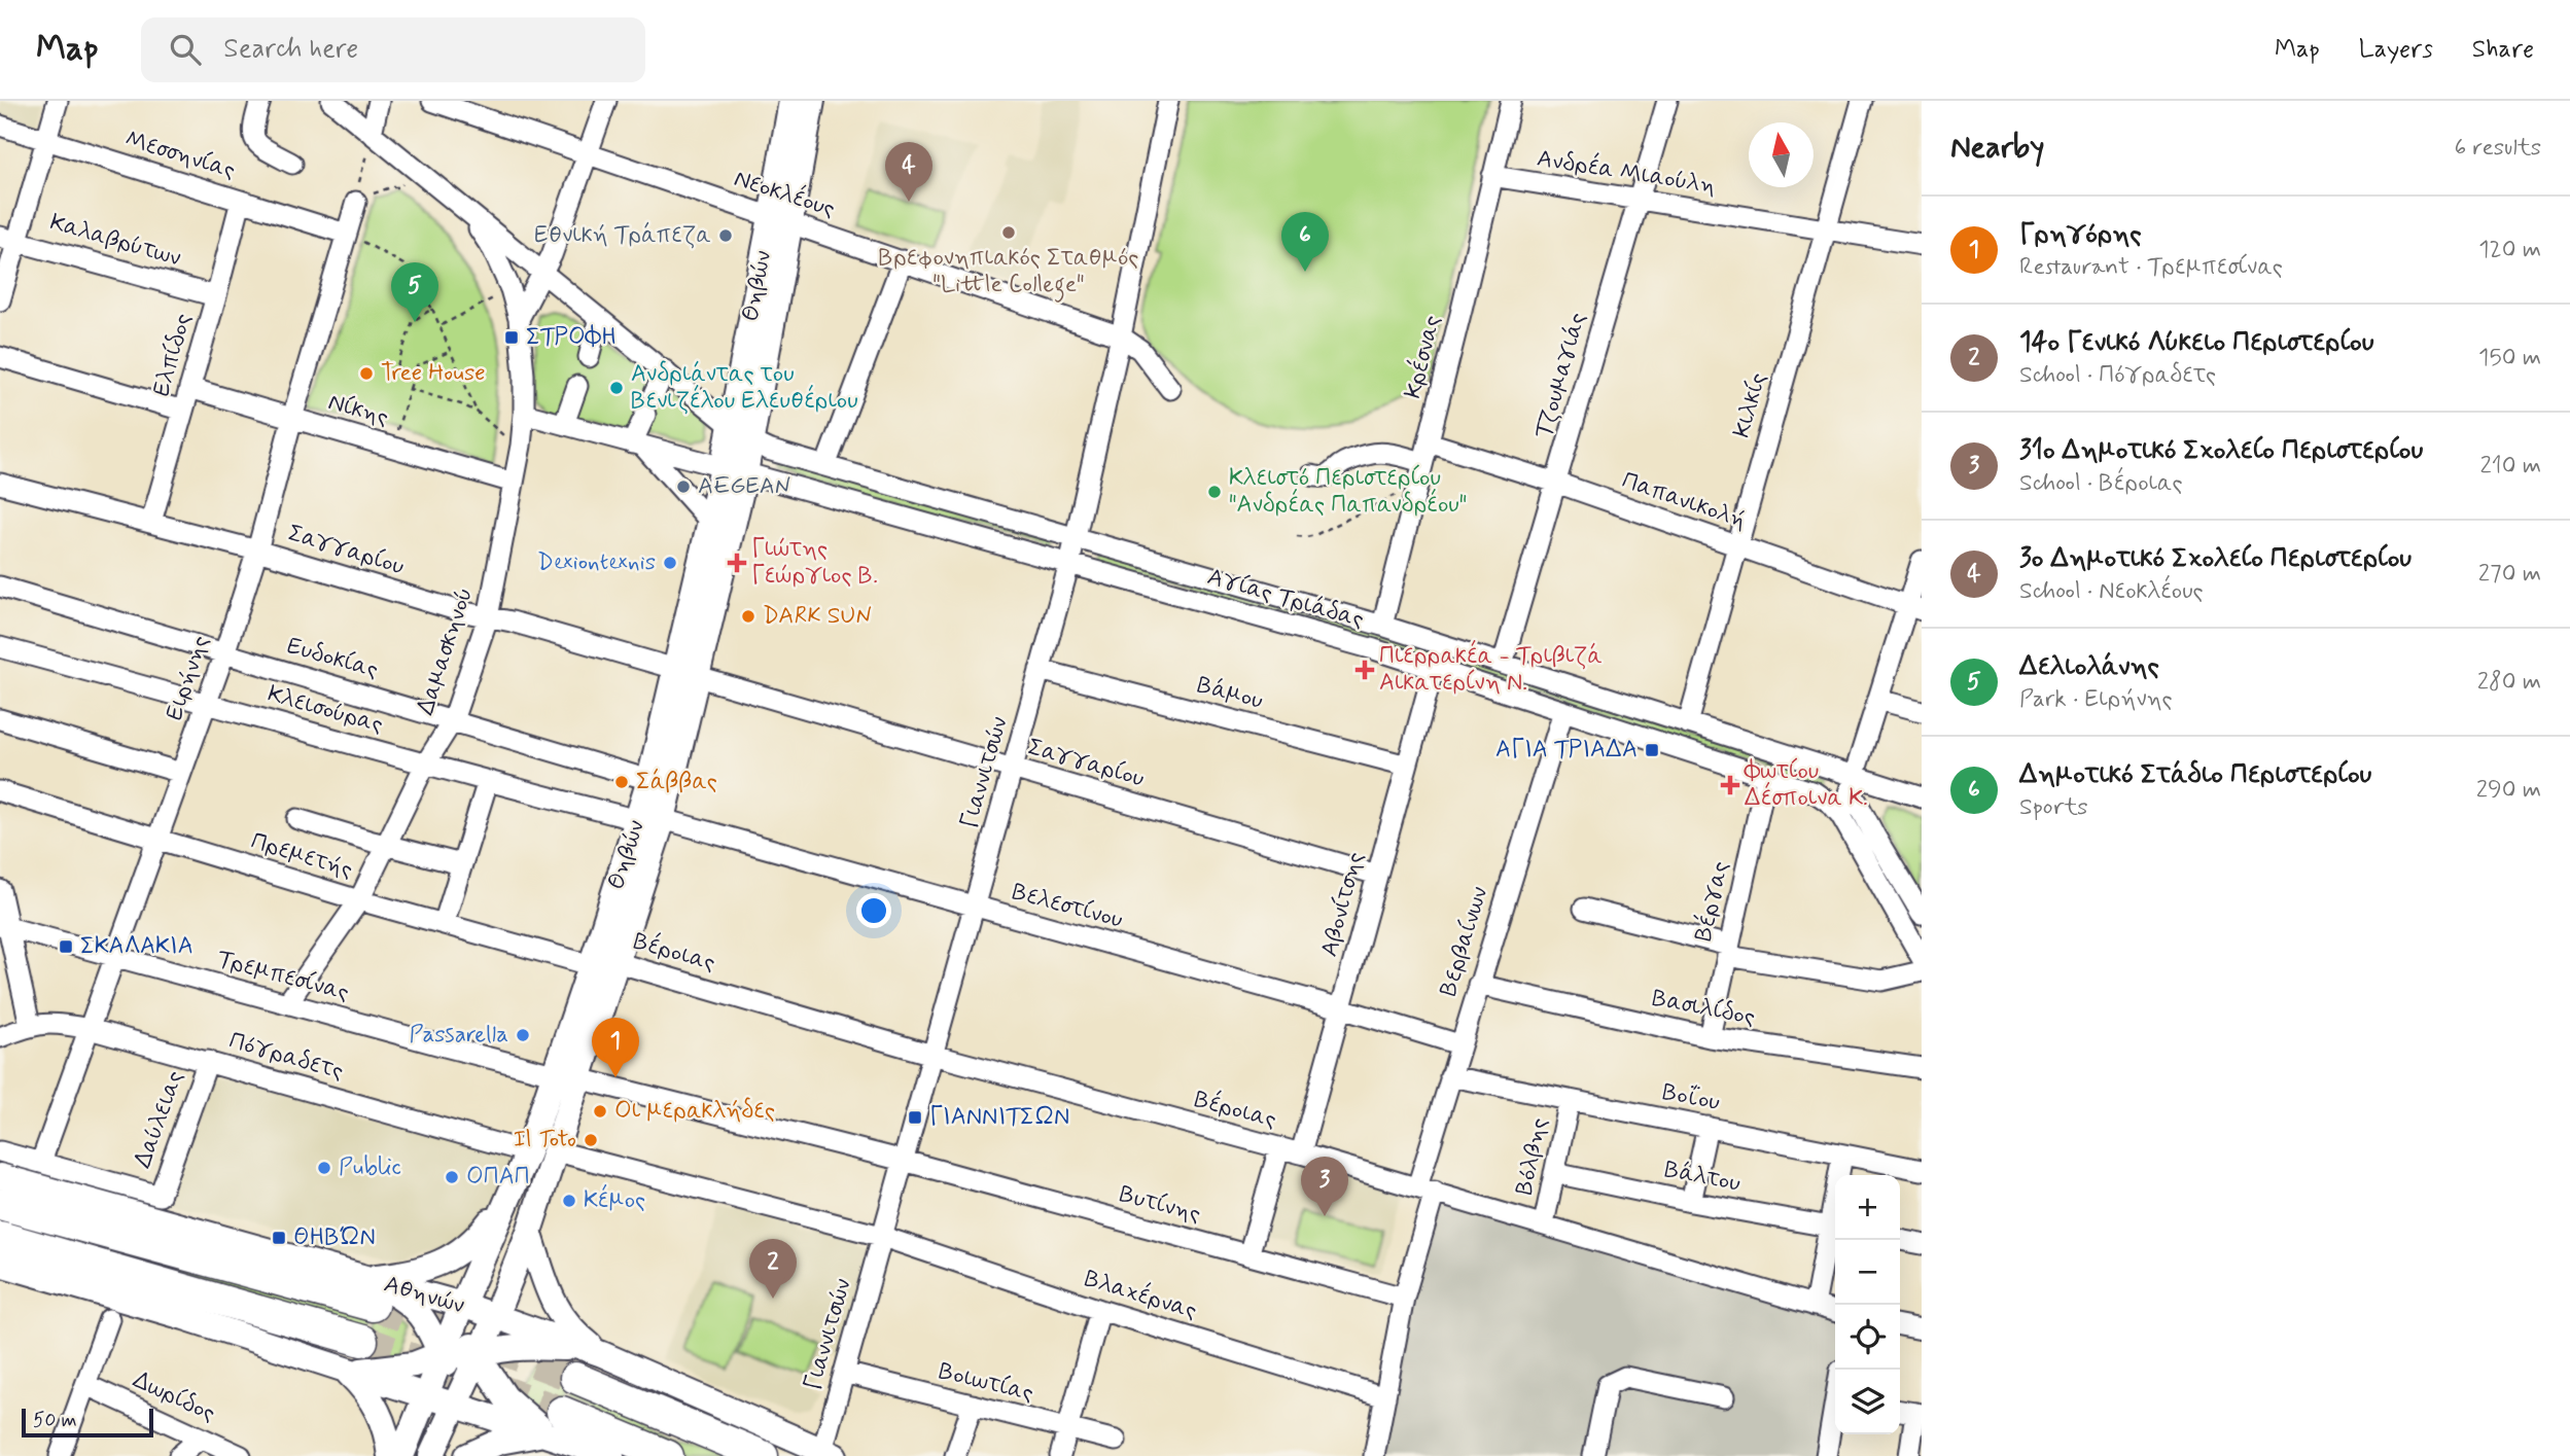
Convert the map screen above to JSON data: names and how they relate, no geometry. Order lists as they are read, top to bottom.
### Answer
{
  "streets": {
    "highway": ["Αθηνών"],
    "main road": ["Θηβών"],
    "street": [
      "Μεσσηνίας",
      "Ανδρέα Μιαούλη",
      "Νεοκλέους",
      "Καλαβρύτων",
      "Ελπίδος",
      "Κρέσνας",
      "Τζουμαγιάς",
      "Κιλκίς",
      "Νίκης",
      "Παπανικολή",
      "Σαγγαρίου",
      "Αγίας Τριάδας",
      "Δαμασκηνού",
      "Ευδοκίας",
      "Ειρήνης",
      "Βάμου",
      "Κλεισούρας",
      "Γιαννιτσών",
      "Πρεμετής",
      "Βέργας",
      "Αβονίτσης",
      "Βελεστίνου",
      "Βερβαίνων",
      "Βέροιας",
      "Τρεμπεσίνας",
      "Βασιλίδος",
      "Πόγραδετς",
      "Βοΐου",
      "Δαύλειας",
      "Βόλβης",
      "Βάλτου",
      "Βυτίνης",
      "Βλαχέρνας",
      "Βοιωτίας",
      "Δωρίδος"
    ]
  },
  "crossings": [
    ["Μεσσηνίας", "Ελπίδος"],
    ["Μεσσηνίας", "Ειρήνης"],
    ["Ανδρέα Μιαούλη", "Κρέσνας"],
    ["Ανδρέα Μιαούλη", "Τζουμαγιάς"],
    ["Ανδρέα Μιαούλη", "Κιλκίς"],
    ["Νεοκλέους", "Θηβών"],
    ["Νεοκλέους", "Γιαννιτσών"],
    ["Καλαβρύτων", "Ελπίδος"],
    ["Θηβών", "Σαγγαρίου"],
    ["Θηβών", "Αγίας Τριάδας"],
    ["Θηβών", "Ευδοκίας"],
    ["Θηβών", "Κλεισούρας"],
    ["Θηβών", "Πρεμετής"],
    ["Θηβών", "Βελεστίνου"],
    ["Θηβών", "Βέροιας"],
    ["Θηβών", "Τρεμπεσίνας"],
    ["Θηβών", "Πόγραδετς"],
    ["Θηβών", "Αθηνών"],
    ["Ελπίδος", "Νίκης"],
    ["Ελπίδος", "Σαγγαρίου"],
    ["Κρέσνας", "Παπανικολή"],
    ["Κρέσνας", "Αγίας Τριάδας"],
    ["Τζουμαγιάς", "Παπανικολή"],
    ["Τζουμαγιάς", "Αγίας Τριάδας"],
    ["Κιλκίς", "Παπανικολή"],
    ["Κιλκίς", "Αγίας Τριάδας"],
    ["Νίκης", "Δαμασκηνού"],
    ["Νίκης", "Ειρήνης"],
    ["Σαγγαρίου", "Δαμασκηνού"],
    ["Σαγγαρίου", "Ειρήνης"],
    ["Σαγγαρίου", "Γιαννιτσών"],
    ["Σαγγαρίου", "Αβονίτσης"],
    ["Αγίας Τριάδας", "Δαμασκηνού"],
    ["Αγίας Τριάδας", "Γιαννιτσών"],
    ["Αγίας Τριάδας", "Βέργας"],
    ["Αγίας Τριάδας", "Αβονίτσης"],
    ["Αγίας Τριάδας", "Βερβαίνων"],
    ["Δαμασκηνού", "Ευδοκίας"],
    ["Δαμασκηνού", "Κλεισούρας"],
    ["Δαμασκηνού", "Πρεμετής"],
    ["Δαμασκηνού", "Τρεμπεσίνας"],
    ["Ευδοκίας", "Ειρήνης"],
    ["Ειρήνης", "Κλεισούρας"],
    ["Ειρήνης", "Πρεμετής"],
    ["Ειρήνης", "Τρεμπεσίνας"],
    ["Ειρήνης", "Πόγραδετς"],
    ["Ειρήνης", "Δαύλειας"],
    ["Βάμου", "Γιαννιτσών"],
    ["Βάμου", "Αβονίτσης"],
    ["Κλεισούρας", "Βελεστίνου"],
    ["Γιαννιτσών", "Βελεστίνου"],
    ["Γιαννιτσών", "Βέροιας"],
    ["Γιαννιτσών", "Τρεμπεσίνας"],
    ["Γιαννιτσών", "Βυτίνης"],
    ["Γιαννιτσών", "Αθηνών"],
    ["Γιαννιτσών", "Βλαχέρνας"],
    ["Γιαννιτσών", "Βοιωτίας"],
    ["Πρεμετής", "Βέροιας"],
    ["Βέργας", "Βασιλίδος"],
    ["Αβονίτσης", "Βελεστίνου"],
    ["Αβονίτσης", "Βέροιας"],
    ["Βελεστίνου", "Βερβαίνων"],
    ["Βερβαίνων", "Βέροιας"],
    ["Βερβαίνων", "Βασιλίδος"],
    ["Βερβαίνων", "Βοΐου"],
    ["Βερβαίνων", "Βυτίνης"],
    ["Βερβαίνων", "Βλαχέρνας"],
    ["Βέροιας", "Βόλβης"],
    ["Τρεμπεσίνας", "Βυτίνης"],
    ["Πόγραδετς", "Δαύλειας"],
    ["Βοΐου", "Βόλβης"],
    ["Βόλβης", "Βάλτου"]
  ],
  "places": {
    "other": [
      "Βρεφονηπιακός Σταθμός \"Little College\"",
      "Εθνική Τράπεζα",
      "Tree House",
      "Ανδριάντας του Βενιζέλου Ελευθέριου",
      "AEGEAN",
      "Κλειστό Περιστερίου \"Ανδρέας Παπανδρέου\"",
      "Dexiontexnis",
      "DARK SUN",
      "Σάββας",
      "Passarella",
      "Οι μερακλήδες",
      "Il Toto",
      "Public",
      "ΟΠΑΠ",
      "Κέμος"
    ],
    "transit": [
      "ΣΤΡΟΦΗ",
      "ΑΓΙΑ ΤΡΙΑΔΑ",
      "ΣΚΑΛΑΚΙΑ",
      "ΓΙΑΝΝΙΤΣΩΝ",
      "ΘΗΒΏΝ"
    ],
    "health": ["Γιώτης Γεώργιος Β.", "Πιερρακέα - Τριβιζά Αικατερίνη Ν.", "Φωτίου Δέσποινα Κ."]
  },
  "scale_bar": "50 m",
  "north": "top",
  "page": {
    "header": "Map",
    "search": "Search here",
    "nav": ["Map", "Layers", "Share"],
    "heading": ["Nearby", "6 results"],
    "pins": [
      "4",
      "6",
      "5",
      "1",
      "3",
      "2"
    ],
    "list": [
      {
        "mark": "1",
        "name": "Γρηγόρης",
        "note": "Restaurant · Τρεμπεσίνας",
        "value": "120 m"
      },
      {
        "mark": "2",
        "name": "14ο Γενικό Λύκειο Περιστερίου",
        "note": "School · Πόγραδετς",
        "value": "150 m"
      },
      {
        "mark": "3",
        "name": "31ο Δημοτικό Σχολείο Περιστερίου",
        "note": "School · Βέροιας",
        "value": "210 m"
      },
      {
        "mark": "4",
        "name": "3ο Δημοτικό Σχολείο Περιστερίου",
        "note": "School · Νεοκλέους",
        "value": "270 m"
      },
      {
        "mark": "5",
        "name": "Δελιολάνης",
        "note": "Park · Ειρήνης",
        "value": "280 m"
      },
      {
        "mark": "6",
        "name": "Δημοτικό Στάδιο Περιστερίου",
        "note": "Sports",
        "value": "290 m"
      }
    ],
    "map_buttons": ["+", "−"],
    "scale": "50 m"
  }
}
